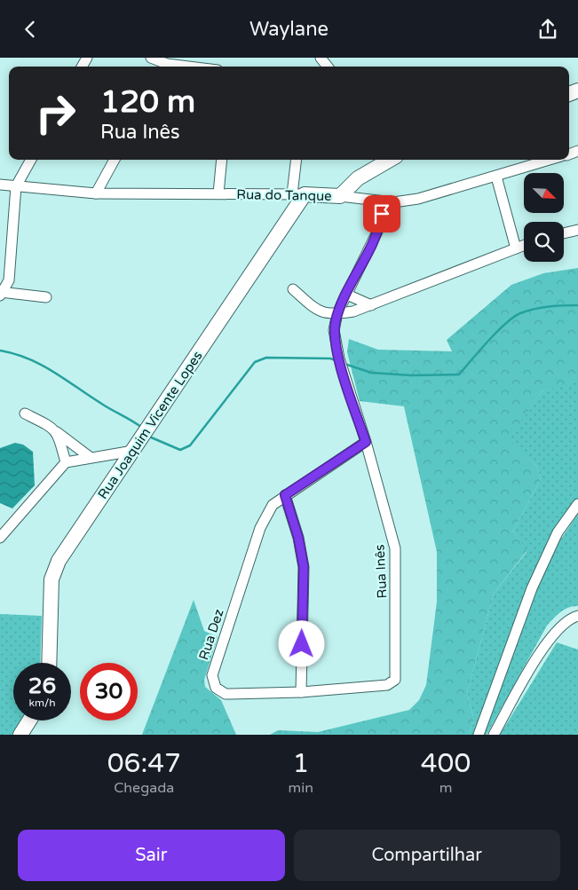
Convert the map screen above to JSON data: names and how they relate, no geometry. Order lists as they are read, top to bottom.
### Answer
{
  "streets": {
    "street": [
      "Rua do Tanque",
      "Rua Joaquim Vicente Lopes",
      "Rua Inês",
      "Rua Dez"
    ]
  },
  "crossings": [
    ["Rua do Tanque", "Rua Joaquim Vicente Lopes"],
    ["Rua do Tanque", "Rua Inês"],
    ["Rua Inês", "Rua Dez"]
  ],
  "north": "bottom right",
  "page": {
    "header": "Waylane",
    "turn": ["120 m", "Rua Inês"],
    "speed": "26 km/h",
    "limit": "30",
    "eta": [
      "06:47",
      "Chegada",
      "1",
      "min",
      "400",
      "m"
    ],
    "buttons": ["Sair", "Compartilhar"]
  }
}
